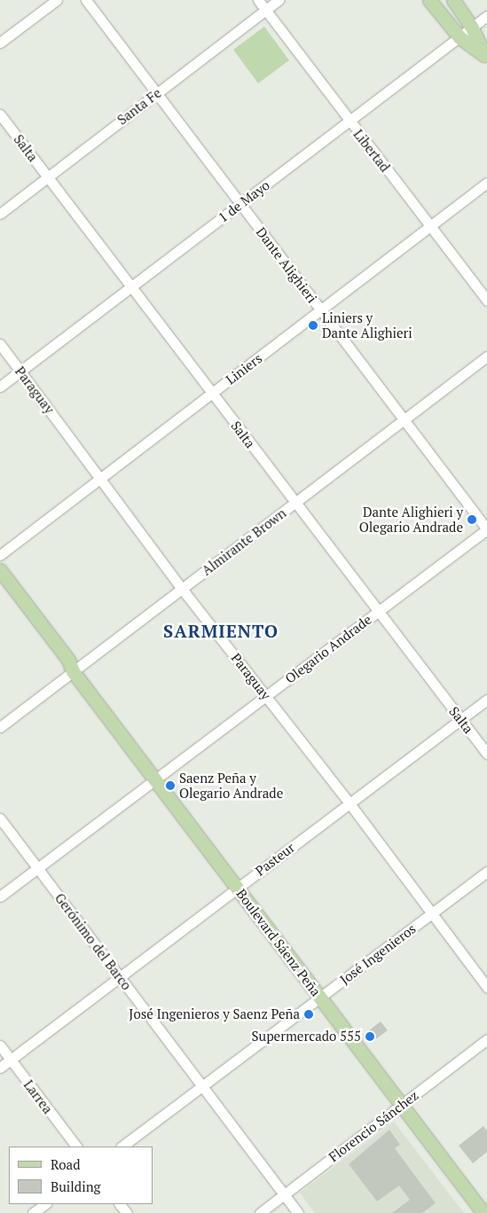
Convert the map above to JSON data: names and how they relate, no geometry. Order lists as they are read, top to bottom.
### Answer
{
  "streets": {
    "main road": ["Boulevard Sáenz Peña"],
    "street": [
      "Santa Fe",
      "Salta",
      "Libertad",
      "1 de Mayo",
      "Dante Alighieri",
      "Liniers",
      "Paraguay",
      "Almirante Brown",
      "Olegario Andrade",
      "Pasteur",
      "Gerónimo del Barco",
      "José Ingenieros",
      "Larrea",
      "Florencio Sánchez"
    ]
  },
  "crossings": [
    ["Santa Fe", "Salta"],
    ["Santa Fe", "Libertad"],
    ["Santa Fe", "Dante Alighieri"],
    ["Salta", "1 de Mayo"],
    ["Salta", "Liniers"],
    ["Salta", "Almirante Brown"],
    ["Salta", "Olegario Andrade"],
    ["Salta", "Pasteur"],
    ["Libertad", "1 de Mayo"],
    ["Libertad", "Liniers"],
    ["1 de Mayo", "Dante Alighieri"],
    ["1 de Mayo", "Paraguay"],
    ["Dante Alighieri", "Liniers"],
    ["Dante Alighieri", "Almirante Brown"],
    ["Dante Alighieri", "Olegario Andrade"],
    ["Liniers", "Paraguay"],
    ["Paraguay", "Almirante Brown"],
    ["Paraguay", "Olegario Andrade"],
    ["Paraguay", "Pasteur"],
    ["Paraguay", "José Ingenieros"],
    ["Almirante Brown", "Boulevard Sáenz Peña"],
    ["Olegario Andrade", "Gerónimo del Barco"],
    ["Olegario Andrade", "Boulevard Sáenz Peña"],
    ["Pasteur", "Gerónimo del Barco"],
    ["Pasteur", "Boulevard Sáenz Peña"],
    ["Pasteur", "Larrea"],
    ["Gerónimo del Barco", "José Ingenieros"],
    ["Gerónimo del Barco", "Florencio Sánchez"],
    ["Boulevard Sáenz Peña", "José Ingenieros"],
    ["Boulevard Sáenz Peña", "Florencio Sánchez"]
  ],
  "districts": ["SARMIENTO"],
  "places": [
    "Liniers y Dante Alighieri",
    "Dante Alighieri y Olegario Andrade",
    "Saenz Peña y Olegario Andrade",
    "José Ingenieros y Saenz Peña",
    "Supermercado 555"
  ],
  "legend": ["Road", "Building"]
}
